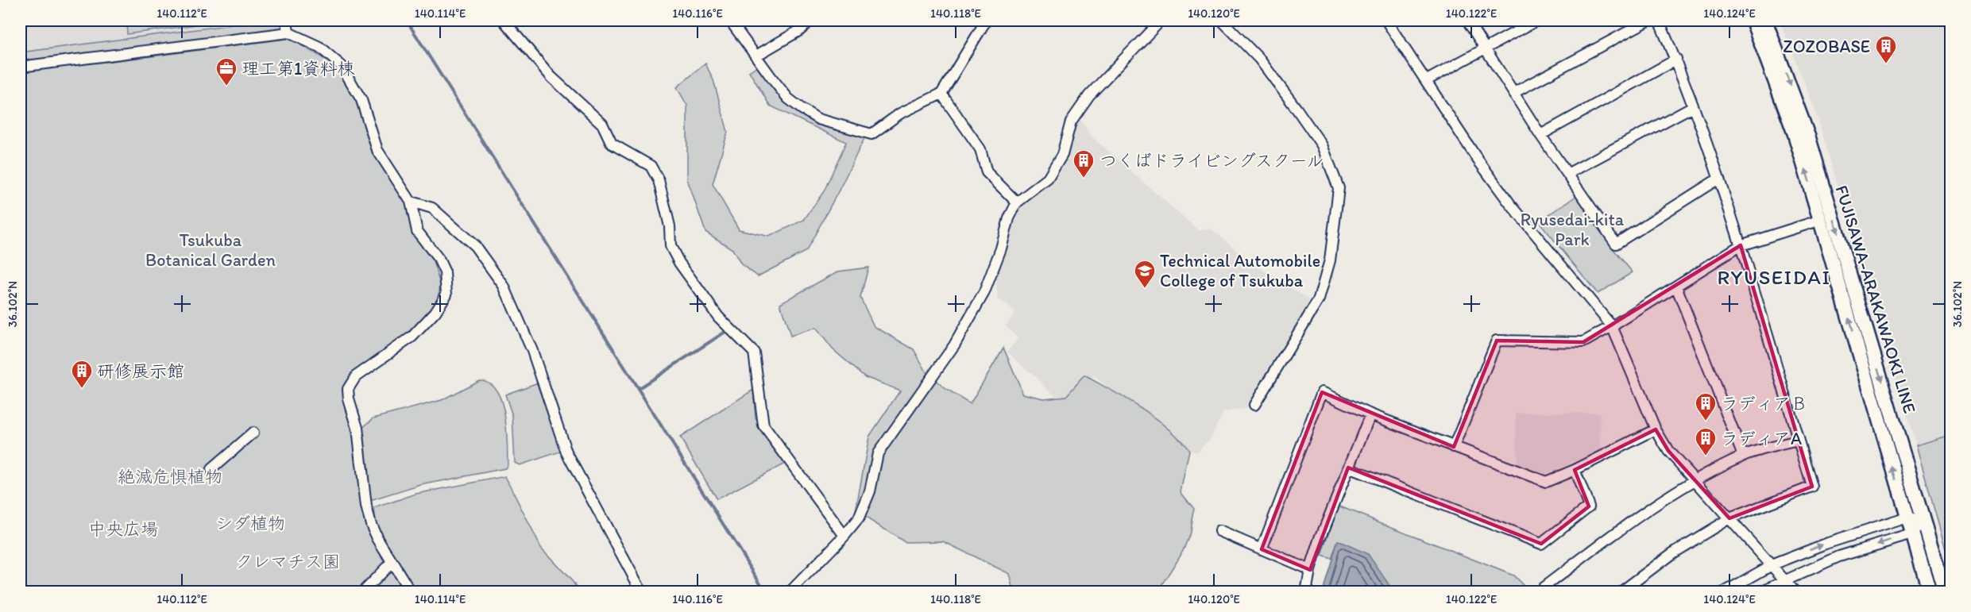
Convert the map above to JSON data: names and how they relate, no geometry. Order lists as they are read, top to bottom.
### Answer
{
  "streets": {
    "main road": ["FUJISAWA-ARAKAWAOKI LINE"]
  },
  "districts": ["RYUSEIDAI"],
  "parks": [
    "Ryusedai-kita Park",
    "Tsukuba Botanical Garden",
    "絶滅危惧植物",
    "シダ植物",
    "中央広場",
    "クレマチス園"
  ],
  "places": {
    "building": [
      "ZOZOBASE",
      "つくばドライビングスクール",
      "研修展示館",
      "ラディアＢ",
      "ラディアA"
    ],
    "office": ["理工第1資料棟"],
    "school or university": ["Technical Automobile College of Tsukuba"]
  },
  "coordinates": [
    "140.112°E",
    "140.114°E",
    "140.116°E",
    "140.118°E",
    "140.120°E",
    "140.122°E",
    "140.124°E",
    "36.102°N"
  ]
}
